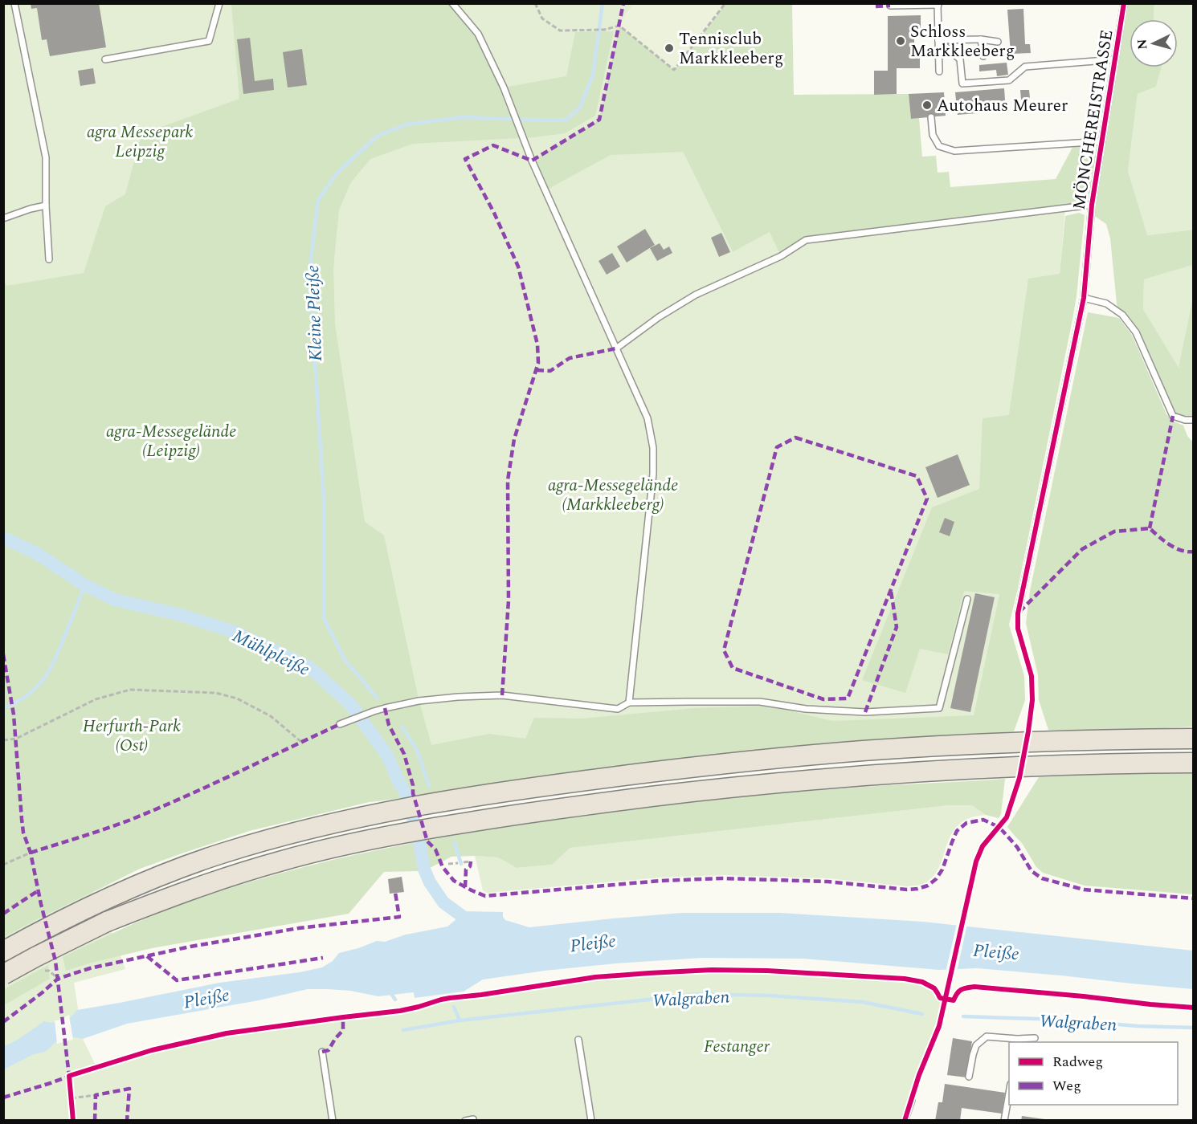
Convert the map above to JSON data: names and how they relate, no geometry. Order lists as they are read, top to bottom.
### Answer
{
  "streets": {
    "lane": ["MÖNCHEREISTRASSE"]
  },
  "water": [
    "Kleine Pleiße",
    "Mühlpleiße",
    "Pleiße",
    "Walgraben"
  ],
  "parks": [
    "agra Messepark Leipzig",
    "agra-Messegelände (Leipzig)",
    "agra-Messegelände (Markkleeberg)",
    "Herfurth-Park (Ost)",
    "Festanger"
  ],
  "places": ["Schloss Markkleeberg", "Tennisclub Markkleeberg", "Autohaus Meurer"],
  "legend": ["Radweg", "Weg"],
  "north": "left"
}
